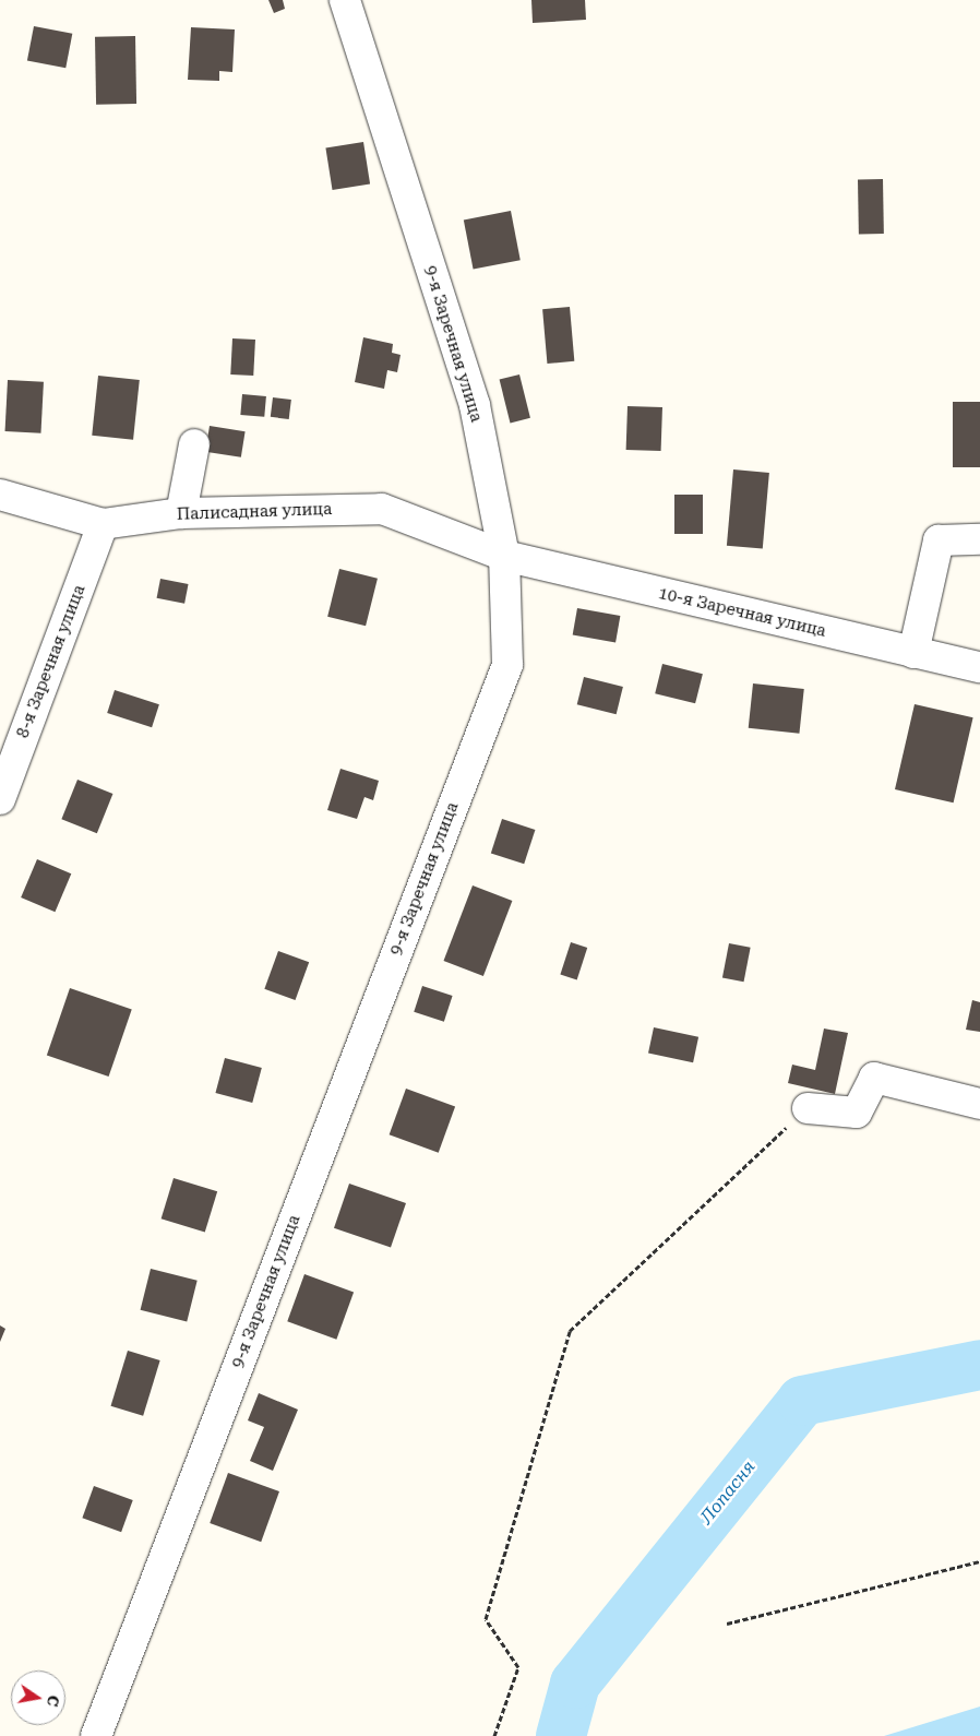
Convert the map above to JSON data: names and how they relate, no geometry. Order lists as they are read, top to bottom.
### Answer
{
  "streets": {
    "street": [
      "9-я Заречная улица",
      "Палисадная улица",
      "10-я Заречная улица",
      "8-я Заречная улица"
    ]
  },
  "crossings": [
    ["9-я Заречная улица", "Палисадная улица"],
    ["9-я Заречная улица", "10-я Заречная улица"],
    ["Палисадная улица", "10-я Заречная улица"],
    ["Палисадная улица", "8-я Заречная улица"]
  ],
  "water": ["Лопасня"],
  "north": "right"
}
